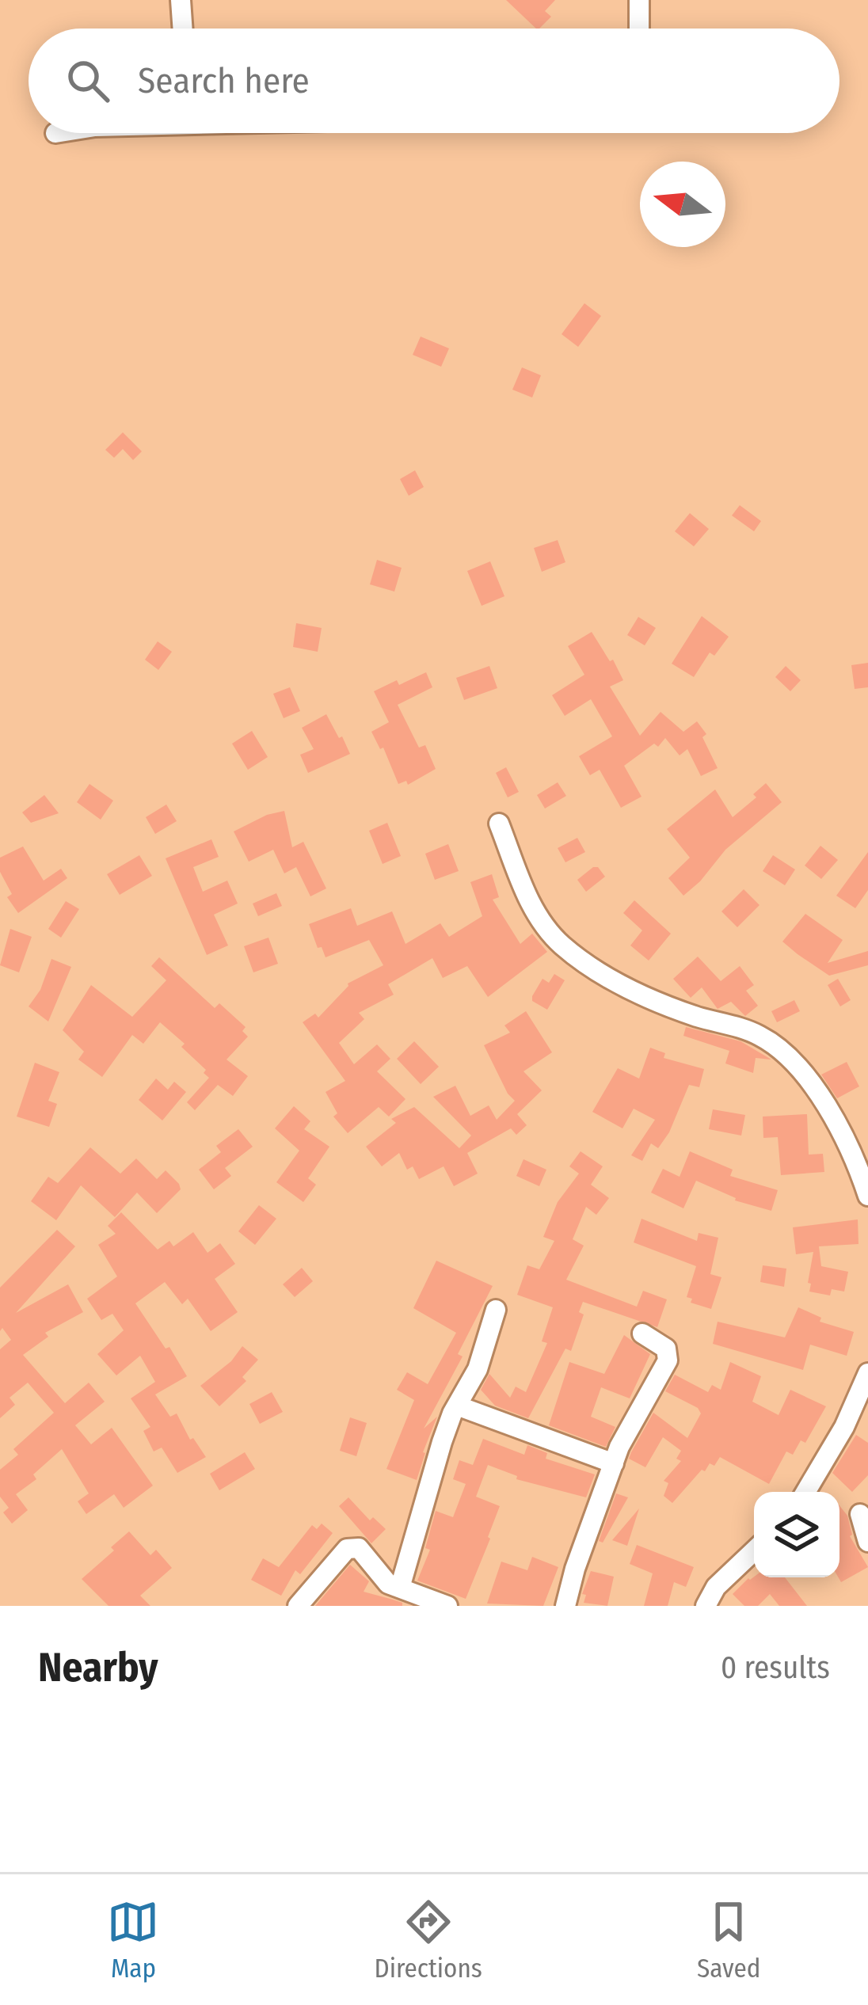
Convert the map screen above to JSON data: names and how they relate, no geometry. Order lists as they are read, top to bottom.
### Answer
{
  "north": "left",
  "page": {
    "search": "Search here",
    "heading": ["Nearby", "0 results"],
    "nav": ["Map", "Directions", "Saved"]
  }
}
